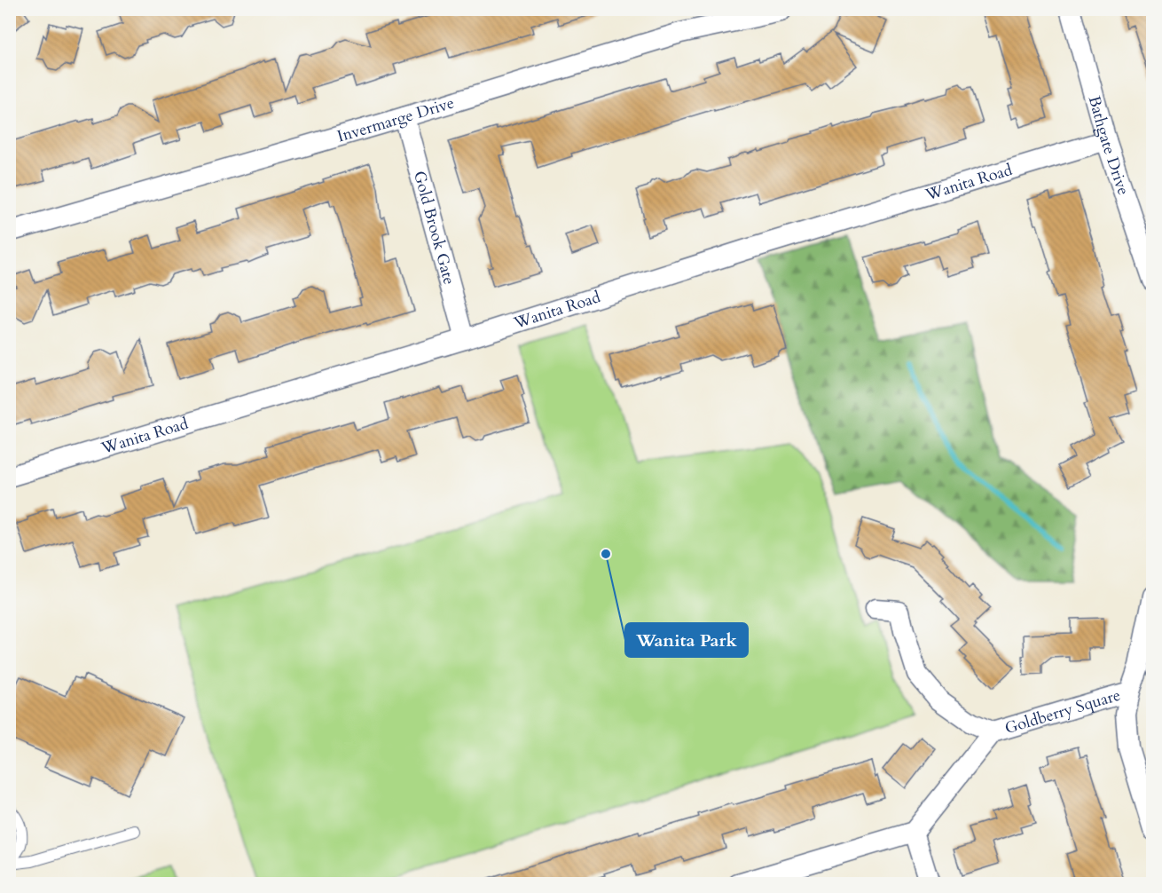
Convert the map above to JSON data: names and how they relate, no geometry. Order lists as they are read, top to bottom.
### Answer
{
  "streets": {
    "street": [
      "Invermarge Drive",
      "Bathgate Drive",
      "Wanita Road",
      "Gold Brook Gate",
      "Goldberry Square"
    ]
  },
  "crossings": [
    ["Invermarge Drive", "Gold Brook Gate"],
    ["Bathgate Drive", "Wanita Road"],
    ["Wanita Road", "Gold Brook Gate"]
  ],
  "places": ["Wanita Park"]
}
